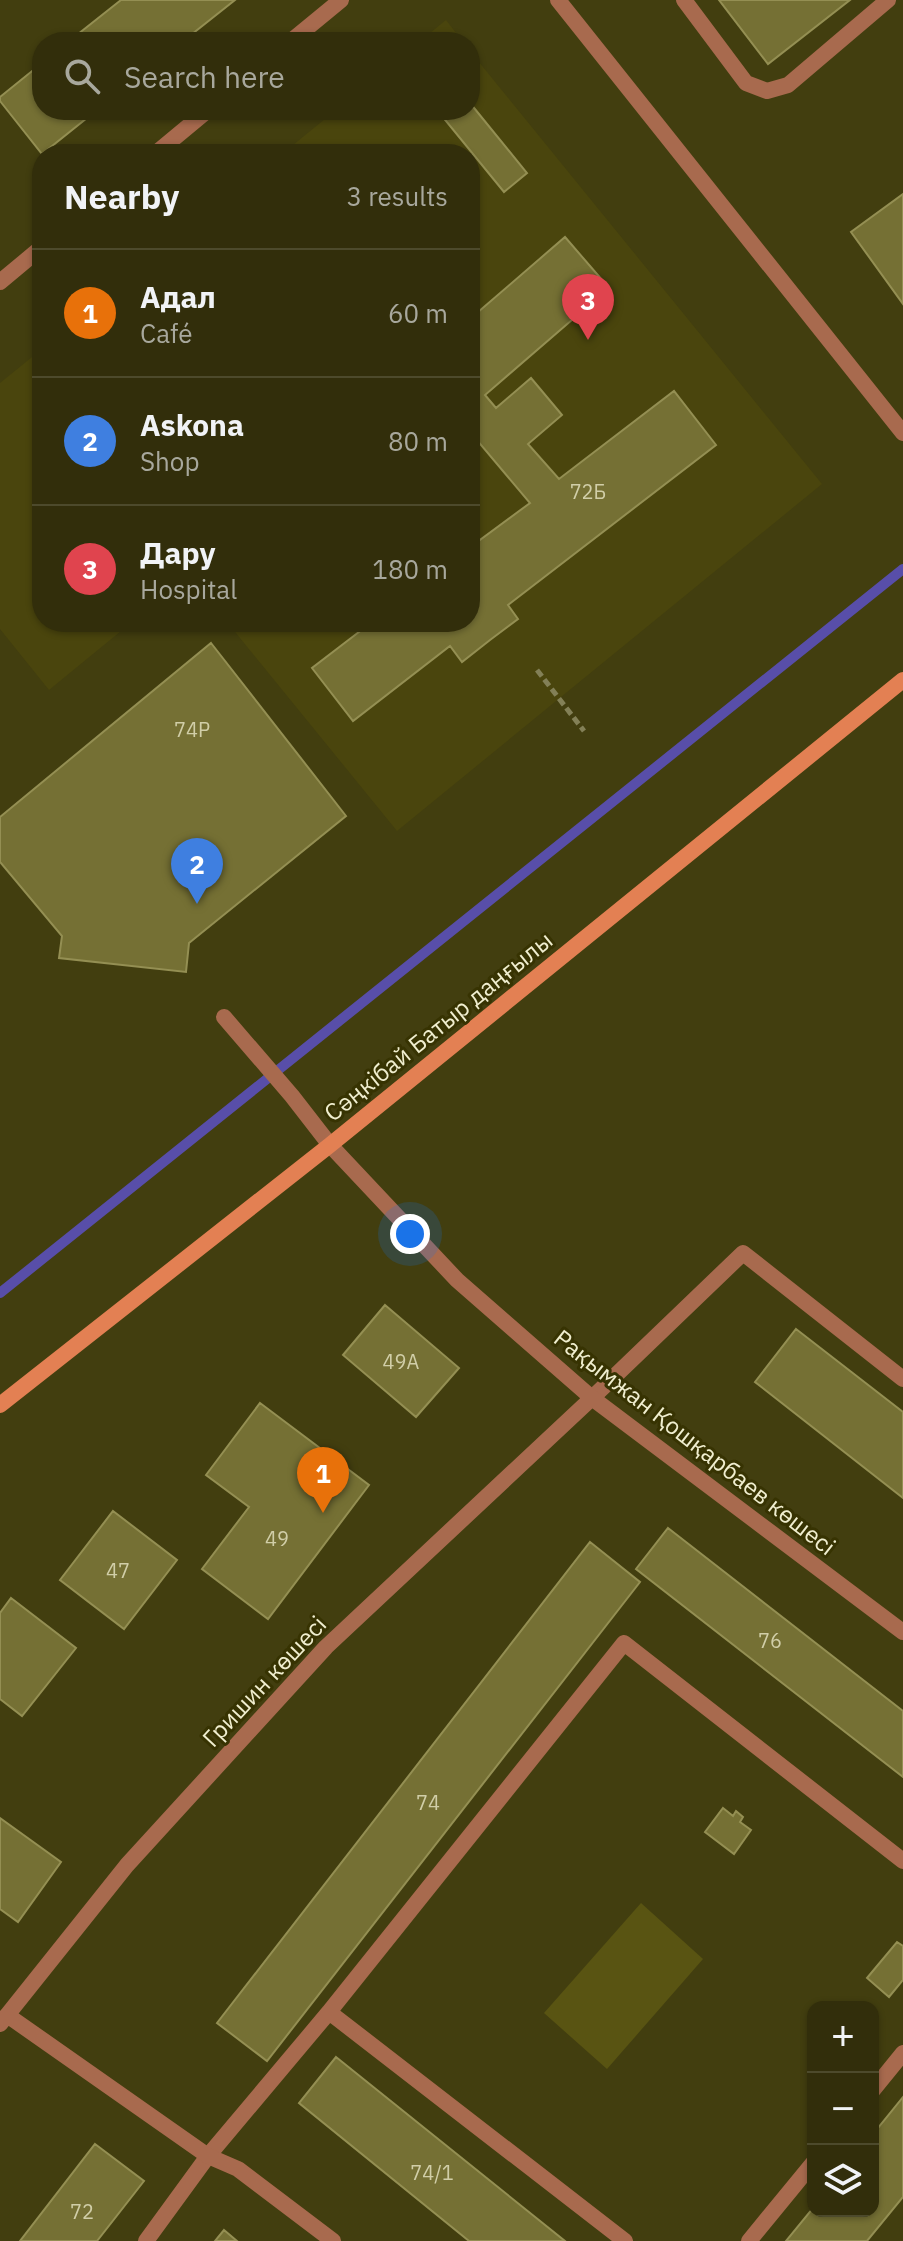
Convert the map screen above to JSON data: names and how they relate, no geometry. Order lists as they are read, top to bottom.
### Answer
{
  "streets": {
    "main road": ["Сәңкібай Батыр даңғылы"],
    "street": ["Рақымжан Қошқарбаев көшесі", "Гришин көшесі"]
  },
  "crossings": [
    ["Сәңкібай Батыр даңғылы", "Рақымжан Қошқарбаев көшесі"],
    ["Рақымжан Қошқарбаев көшесі", "Гришин көшесі"]
  ],
  "house_numbers": [
    "72Б",
    "74Р",
    "49А",
    "49",
    "47",
    "76",
    "74",
    "74/1",
    "72"
  ],
  "page": {
    "search": "Search here",
    "heading": ["Nearby", "3 results"],
    "list": [
      {
        "mark": "1",
        "name": "Адал",
        "note": "Café",
        "value": "60 m"
      },
      {
        "mark": "2",
        "name": "Askona",
        "note": "Shop",
        "value": "80 m"
      },
      {
        "mark": "3",
        "name": "Дару",
        "note": "Hospital",
        "value": "180 m"
      }
    ],
    "pins": ["3", "2", "1"],
    "map_buttons": ["+", "−"]
  }
}
